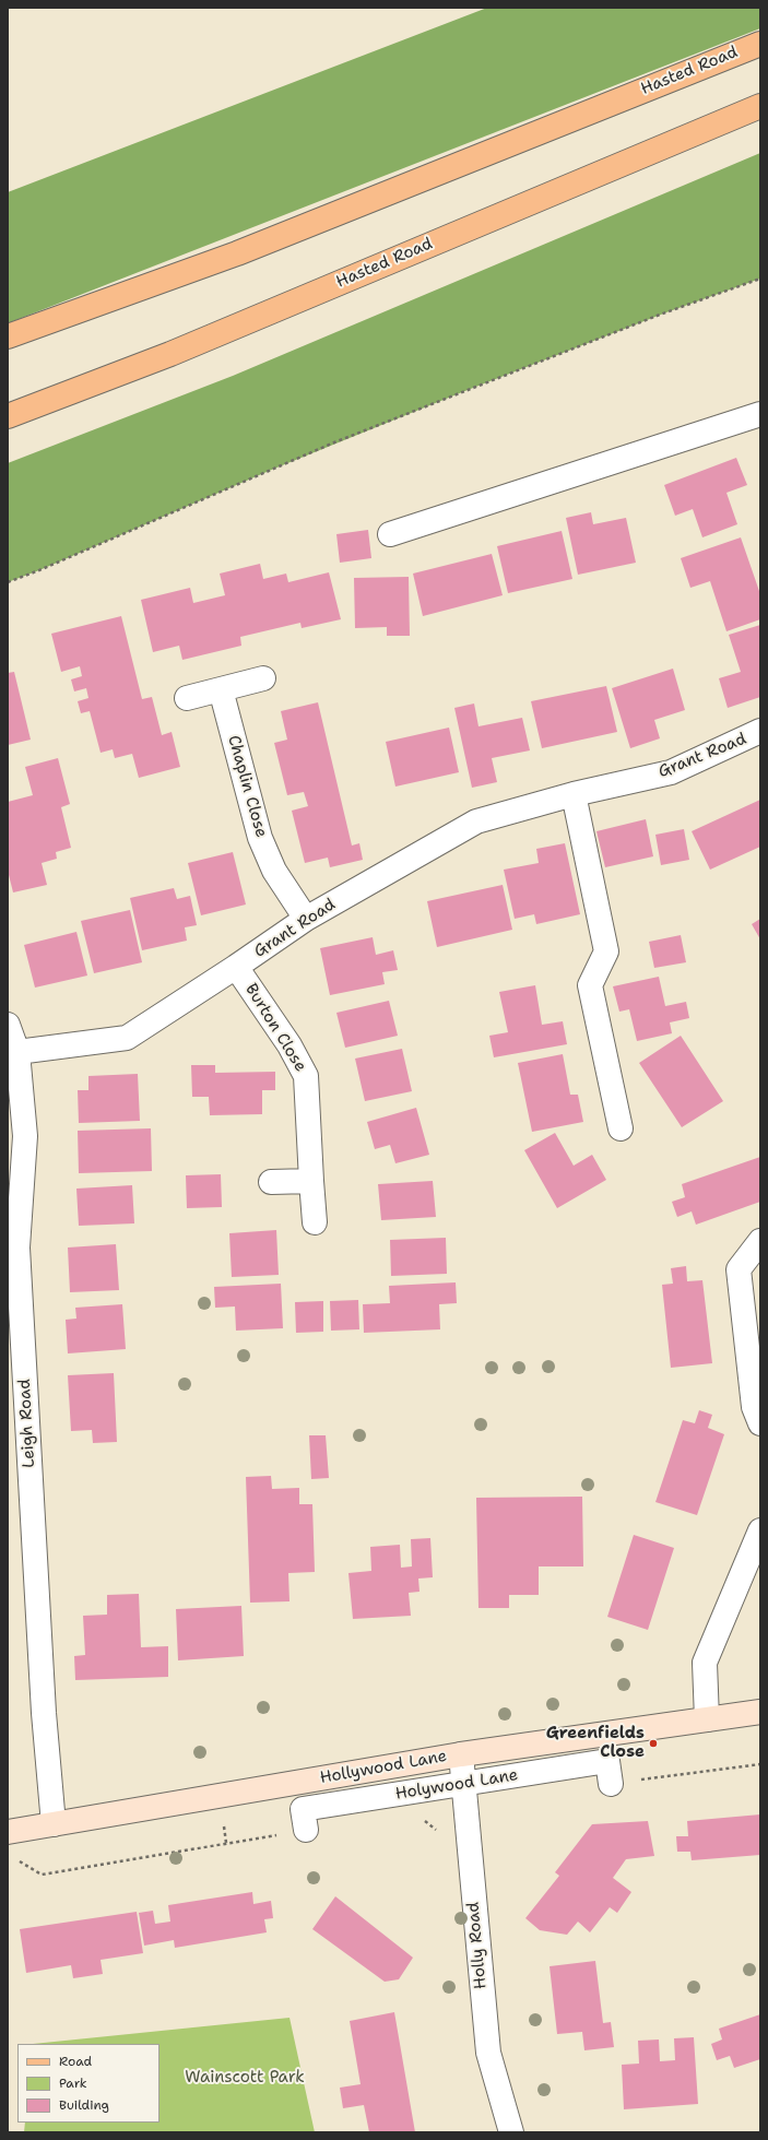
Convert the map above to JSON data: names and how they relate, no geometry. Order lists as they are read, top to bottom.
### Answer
{
  "streets": {
    "main road": ["Hasted Road", "Hollywood Lane"],
    "street": [
      "Grant Road",
      "Chaplin Close",
      "Burton Close",
      "Leigh Road",
      "Holywood Lane",
      "Holly Road"
    ]
  },
  "crossings": [
    ["Grant Road", "Chaplin Close"],
    ["Grant Road", "Burton Close"],
    ["Grant Road", "Leigh Road"],
    ["Leigh Road", "Hollywood Lane"],
    ["Hollywood Lane", "Holly Road"],
    ["Holywood Lane", "Holly Road"]
  ],
  "parks": ["Wainscott Park"],
  "places": ["Greenfields Close"],
  "legend": ["Road", "Park", "Building"]
}
